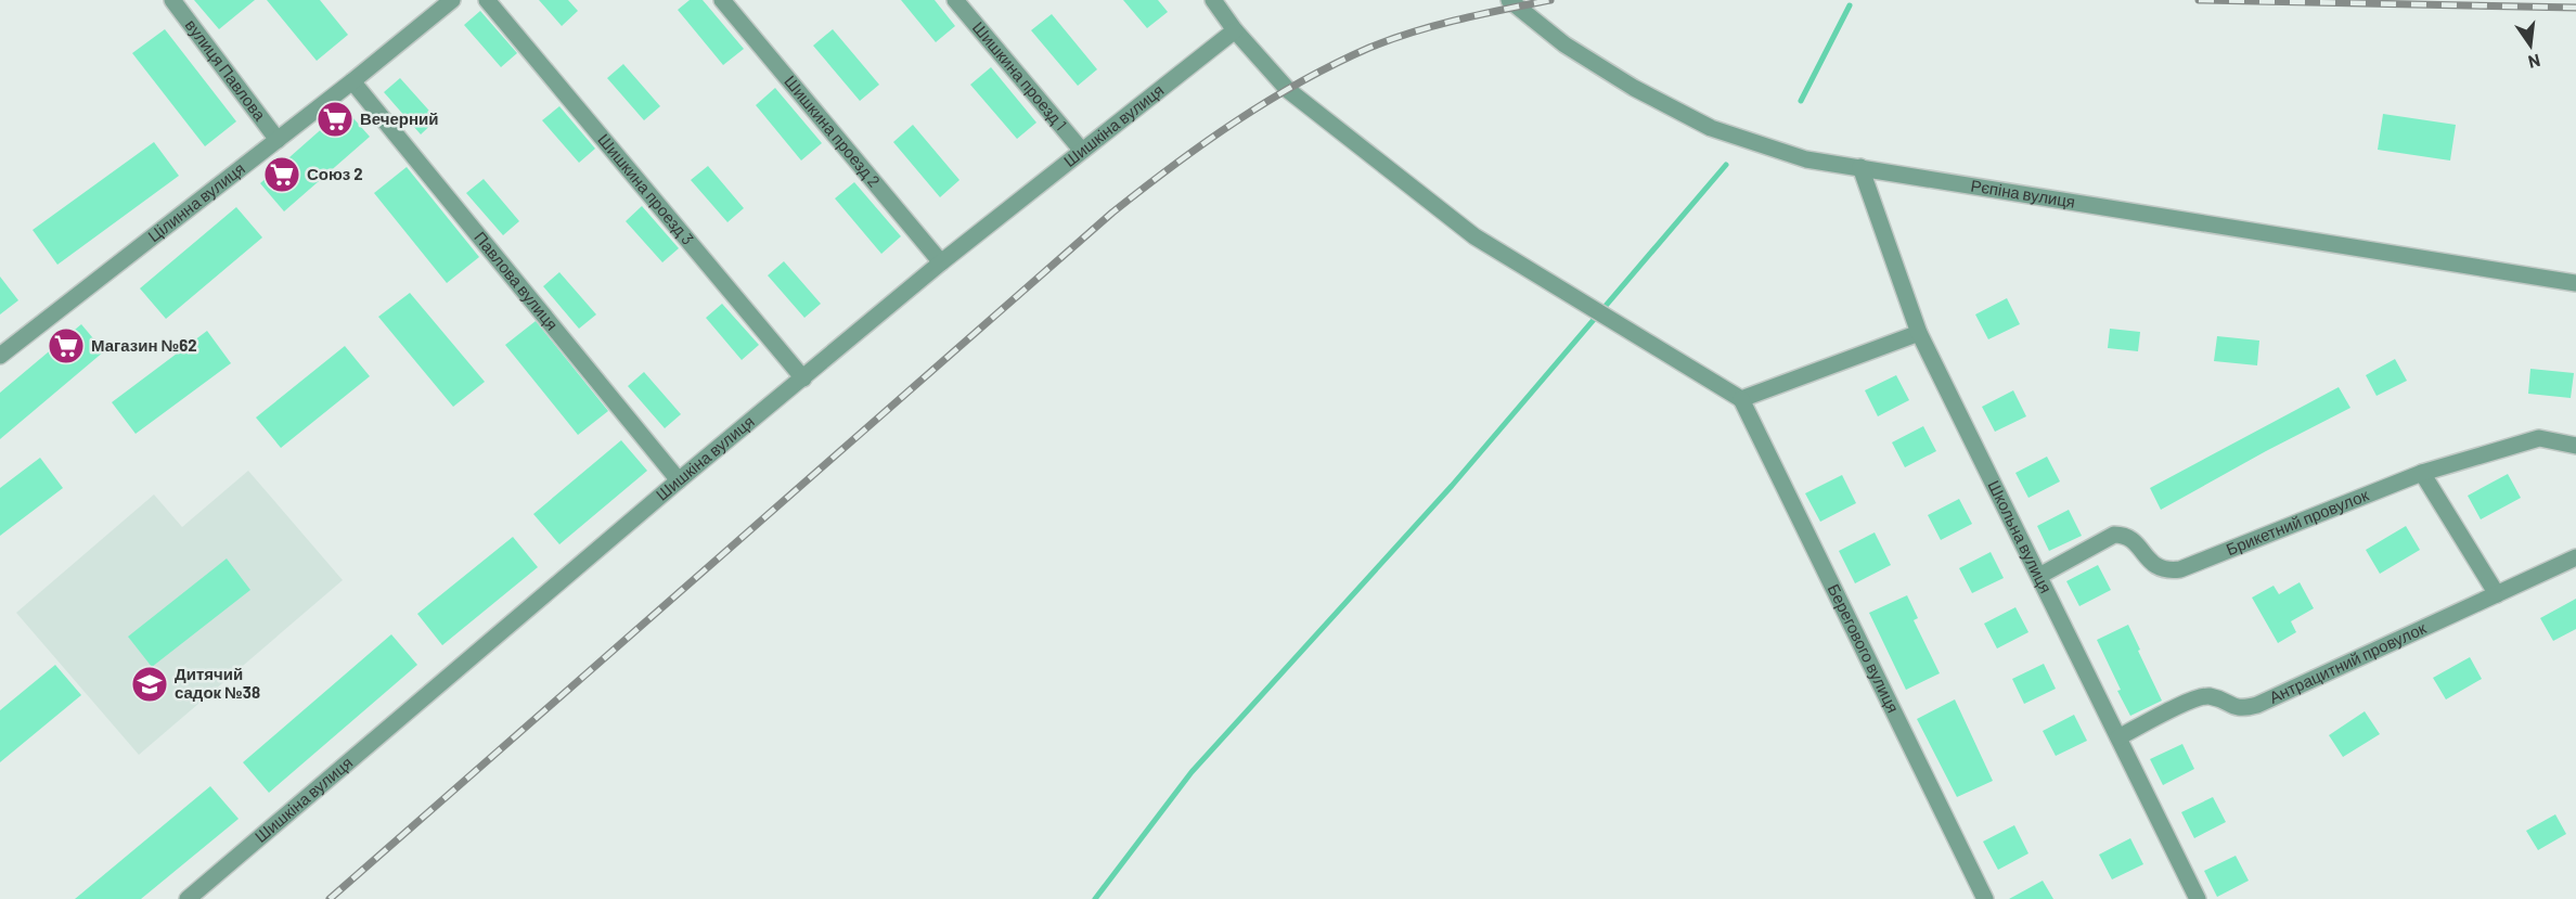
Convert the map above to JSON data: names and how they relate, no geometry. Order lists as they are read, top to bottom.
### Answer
{
  "streets": {
    "street": [
      "вулиця Павлова",
      "Шишкина проезд 1",
      "Шишкіна вулиця",
      "Шишкина проезд 2",
      "Шишкина проезд 3",
      "Рєпіна вулиця",
      "Цілинна вулиця",
      "Павлова вулиця",
      "Брикетний провулок",
      "Школьна вулиця",
      "Берегового вулиця",
      "Антрацитний провулок"
    ]
  },
  "crossings": [
    ["вулиця Павлова", "Цілинна вулиця"],
    ["Шишкина проезд 1", "Шишкіна вулиця"],
    ["Шишкіна вулиця", "Шишкина проезд 2"],
    ["Шишкіна вулиця", "Шишкина проезд 3"],
    ["Шишкіна вулиця", "Павлова вулиця"],
    ["Рєпіна вулиця", "Школьна вулиця"],
    ["Цілинна вулиця", "Павлова вулиця"],
    ["Брикетний провулок", "Школьна вулиця"],
    ["Школьна вулиця", "Антрацитний провулок"]
  ],
  "places": {
    "supermarket": ["Вечерний", "Союз 2", "Магазин №62"],
    "school or university": ["Дитячий садок №38"]
  },
  "north": "bottom"
}
